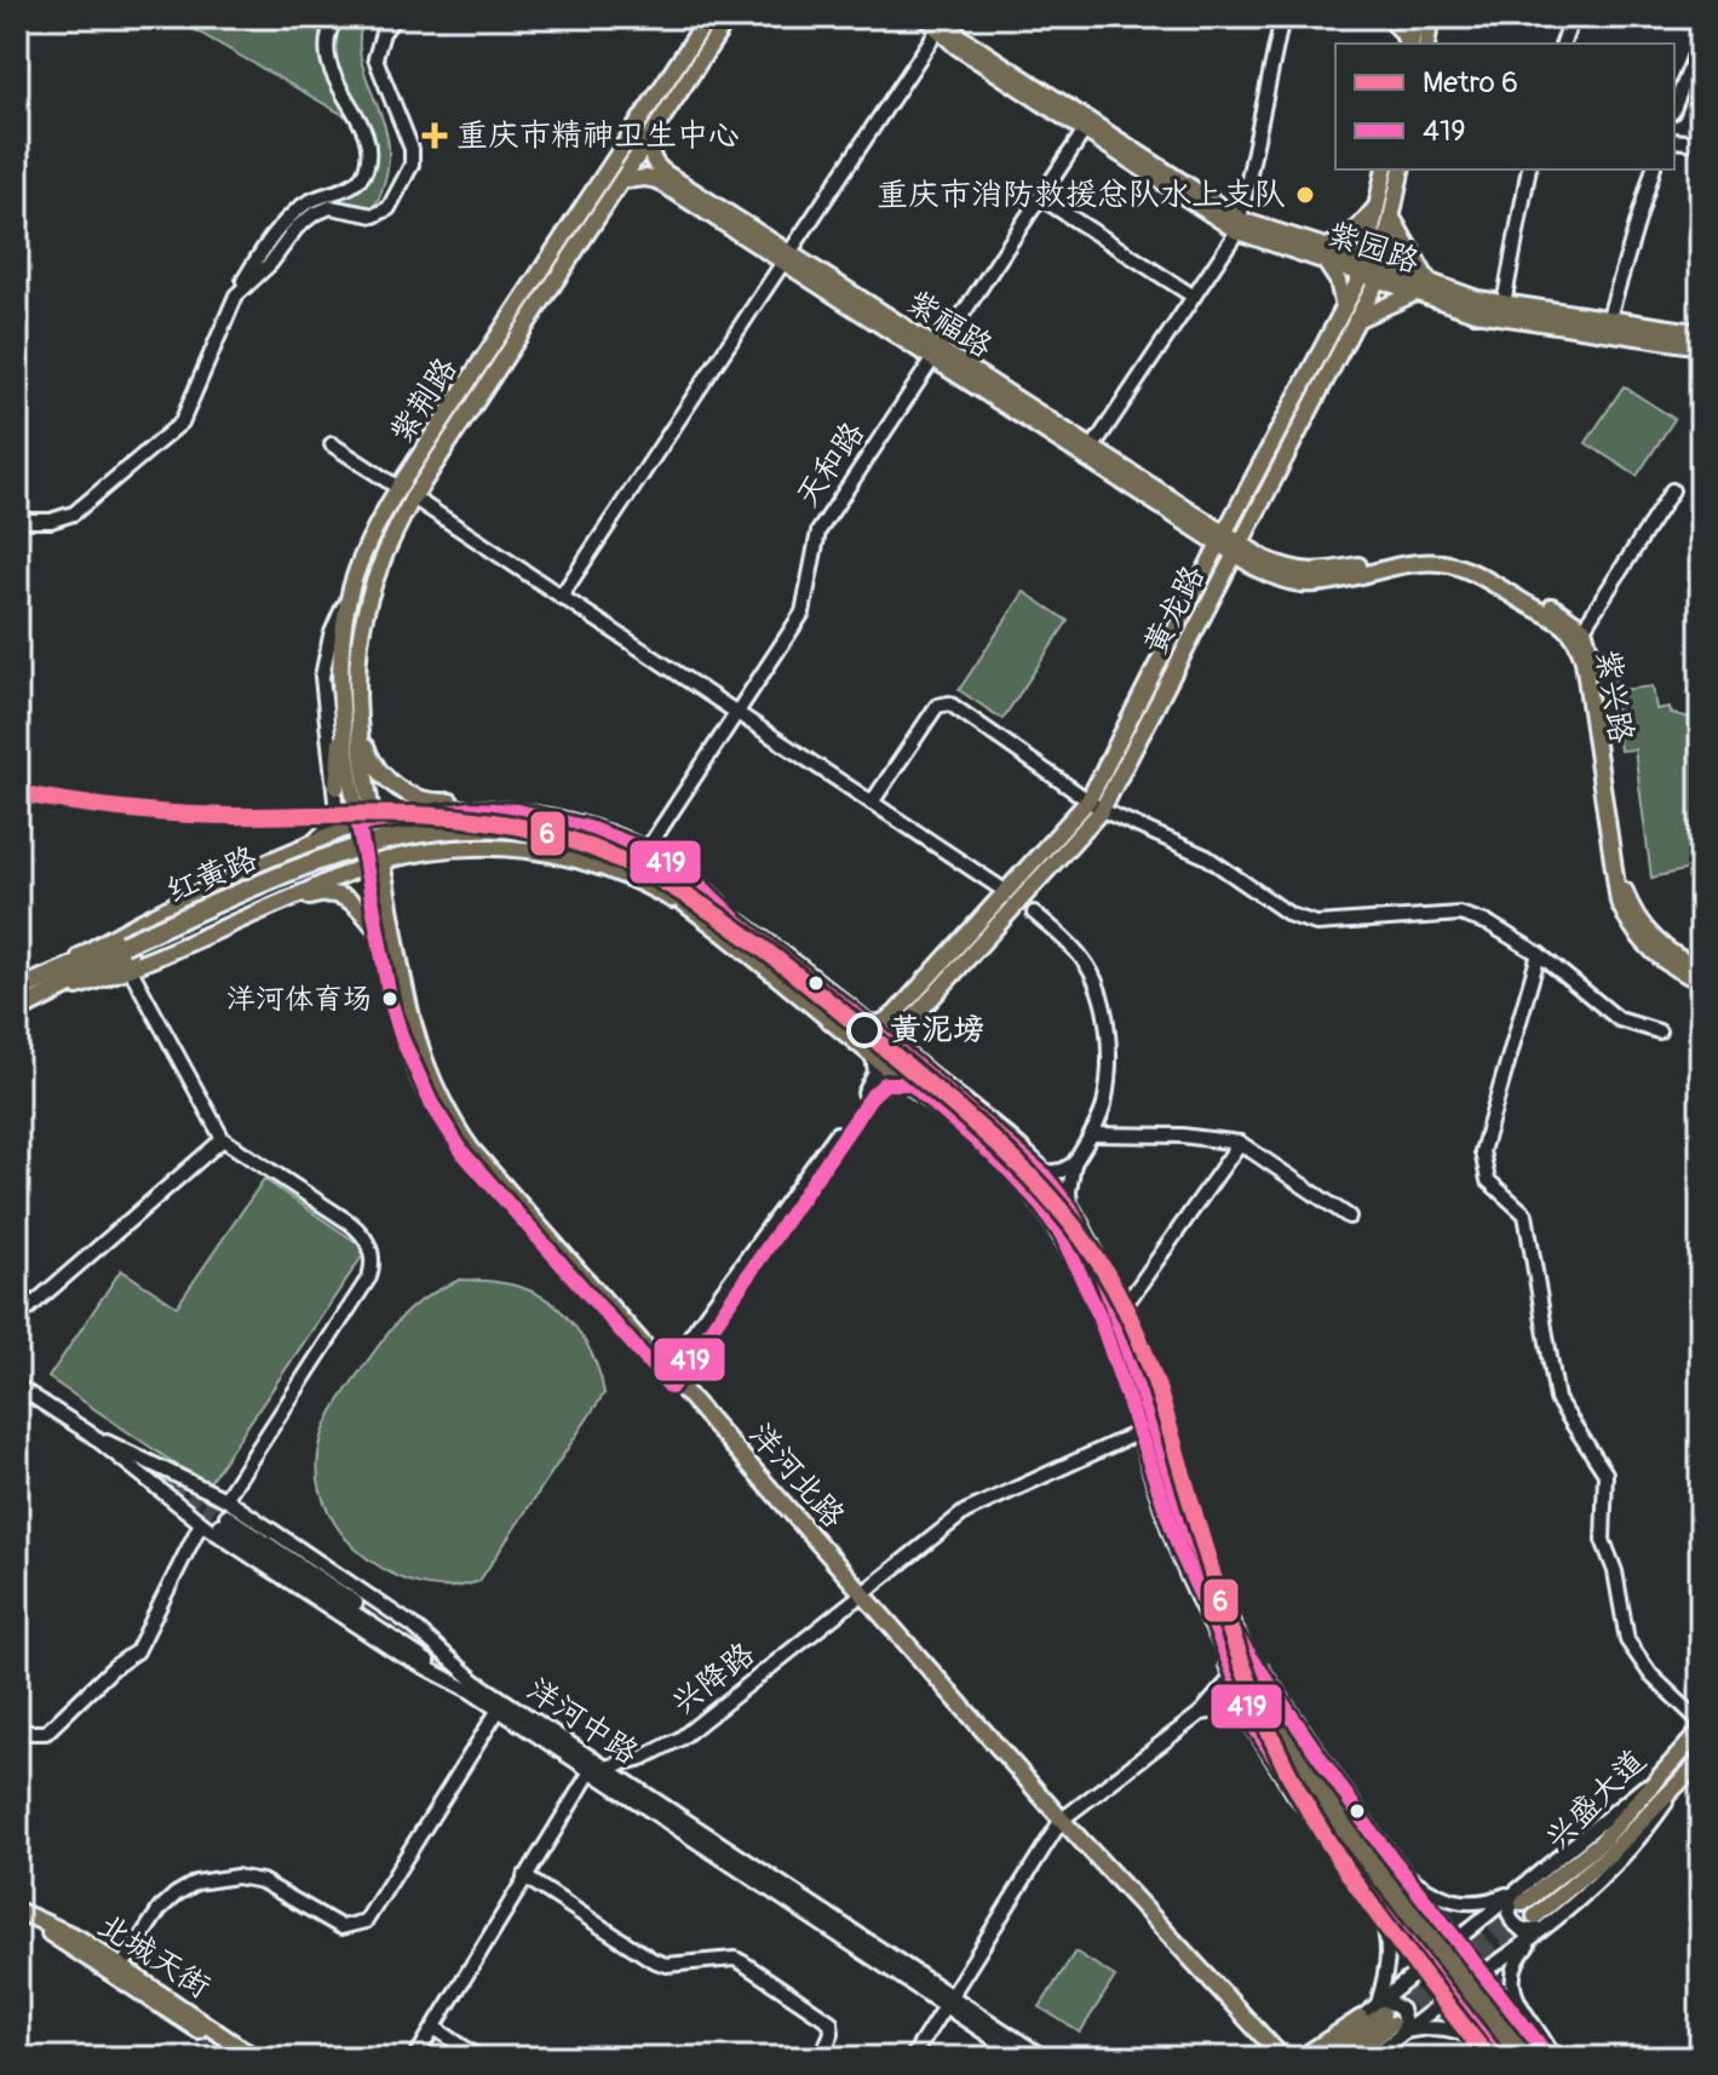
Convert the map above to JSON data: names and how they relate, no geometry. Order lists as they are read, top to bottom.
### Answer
{
  "streets": {
    "highway": ["红黄路"],
    "main road": [
      "紫园路",
      "紫福路",
      "紫荆路",
      "黄龙路",
      "紫兴路",
      "洋河北路",
      "兴盛大道",
      "北城天街"
    ],
    "street": ["天和路", "兴降路", "洋河中路"]
  },
  "crossings": [
    ["紫园路", "天和路"],
    ["紫园路", "黄龙路"],
    ["紫福路", "紫荆路"],
    ["紫福路", "天和路"],
    ["紫福路", "黄龙路"],
    ["紫福路", "紫兴路"],
    ["紫荆路", "洋河北路"],
    ["黄龙路", "紫兴路"],
    ["黄龙路", "红黄路"],
    ["红黄路", "兴降路"],
    ["洋河北路", "兴降路"],
    ["兴降路", "洋河中路"]
  ],
  "places": {
    "health": ["重庆市精神卫生中心"],
    "other": ["重庆市消防救援总队水上支队", "洋河体育场", "黄泥塝"]
  },
  "lines": ["metro line 6", "transit line 419"],
  "legend": ["Metro 6", "419"]
}
